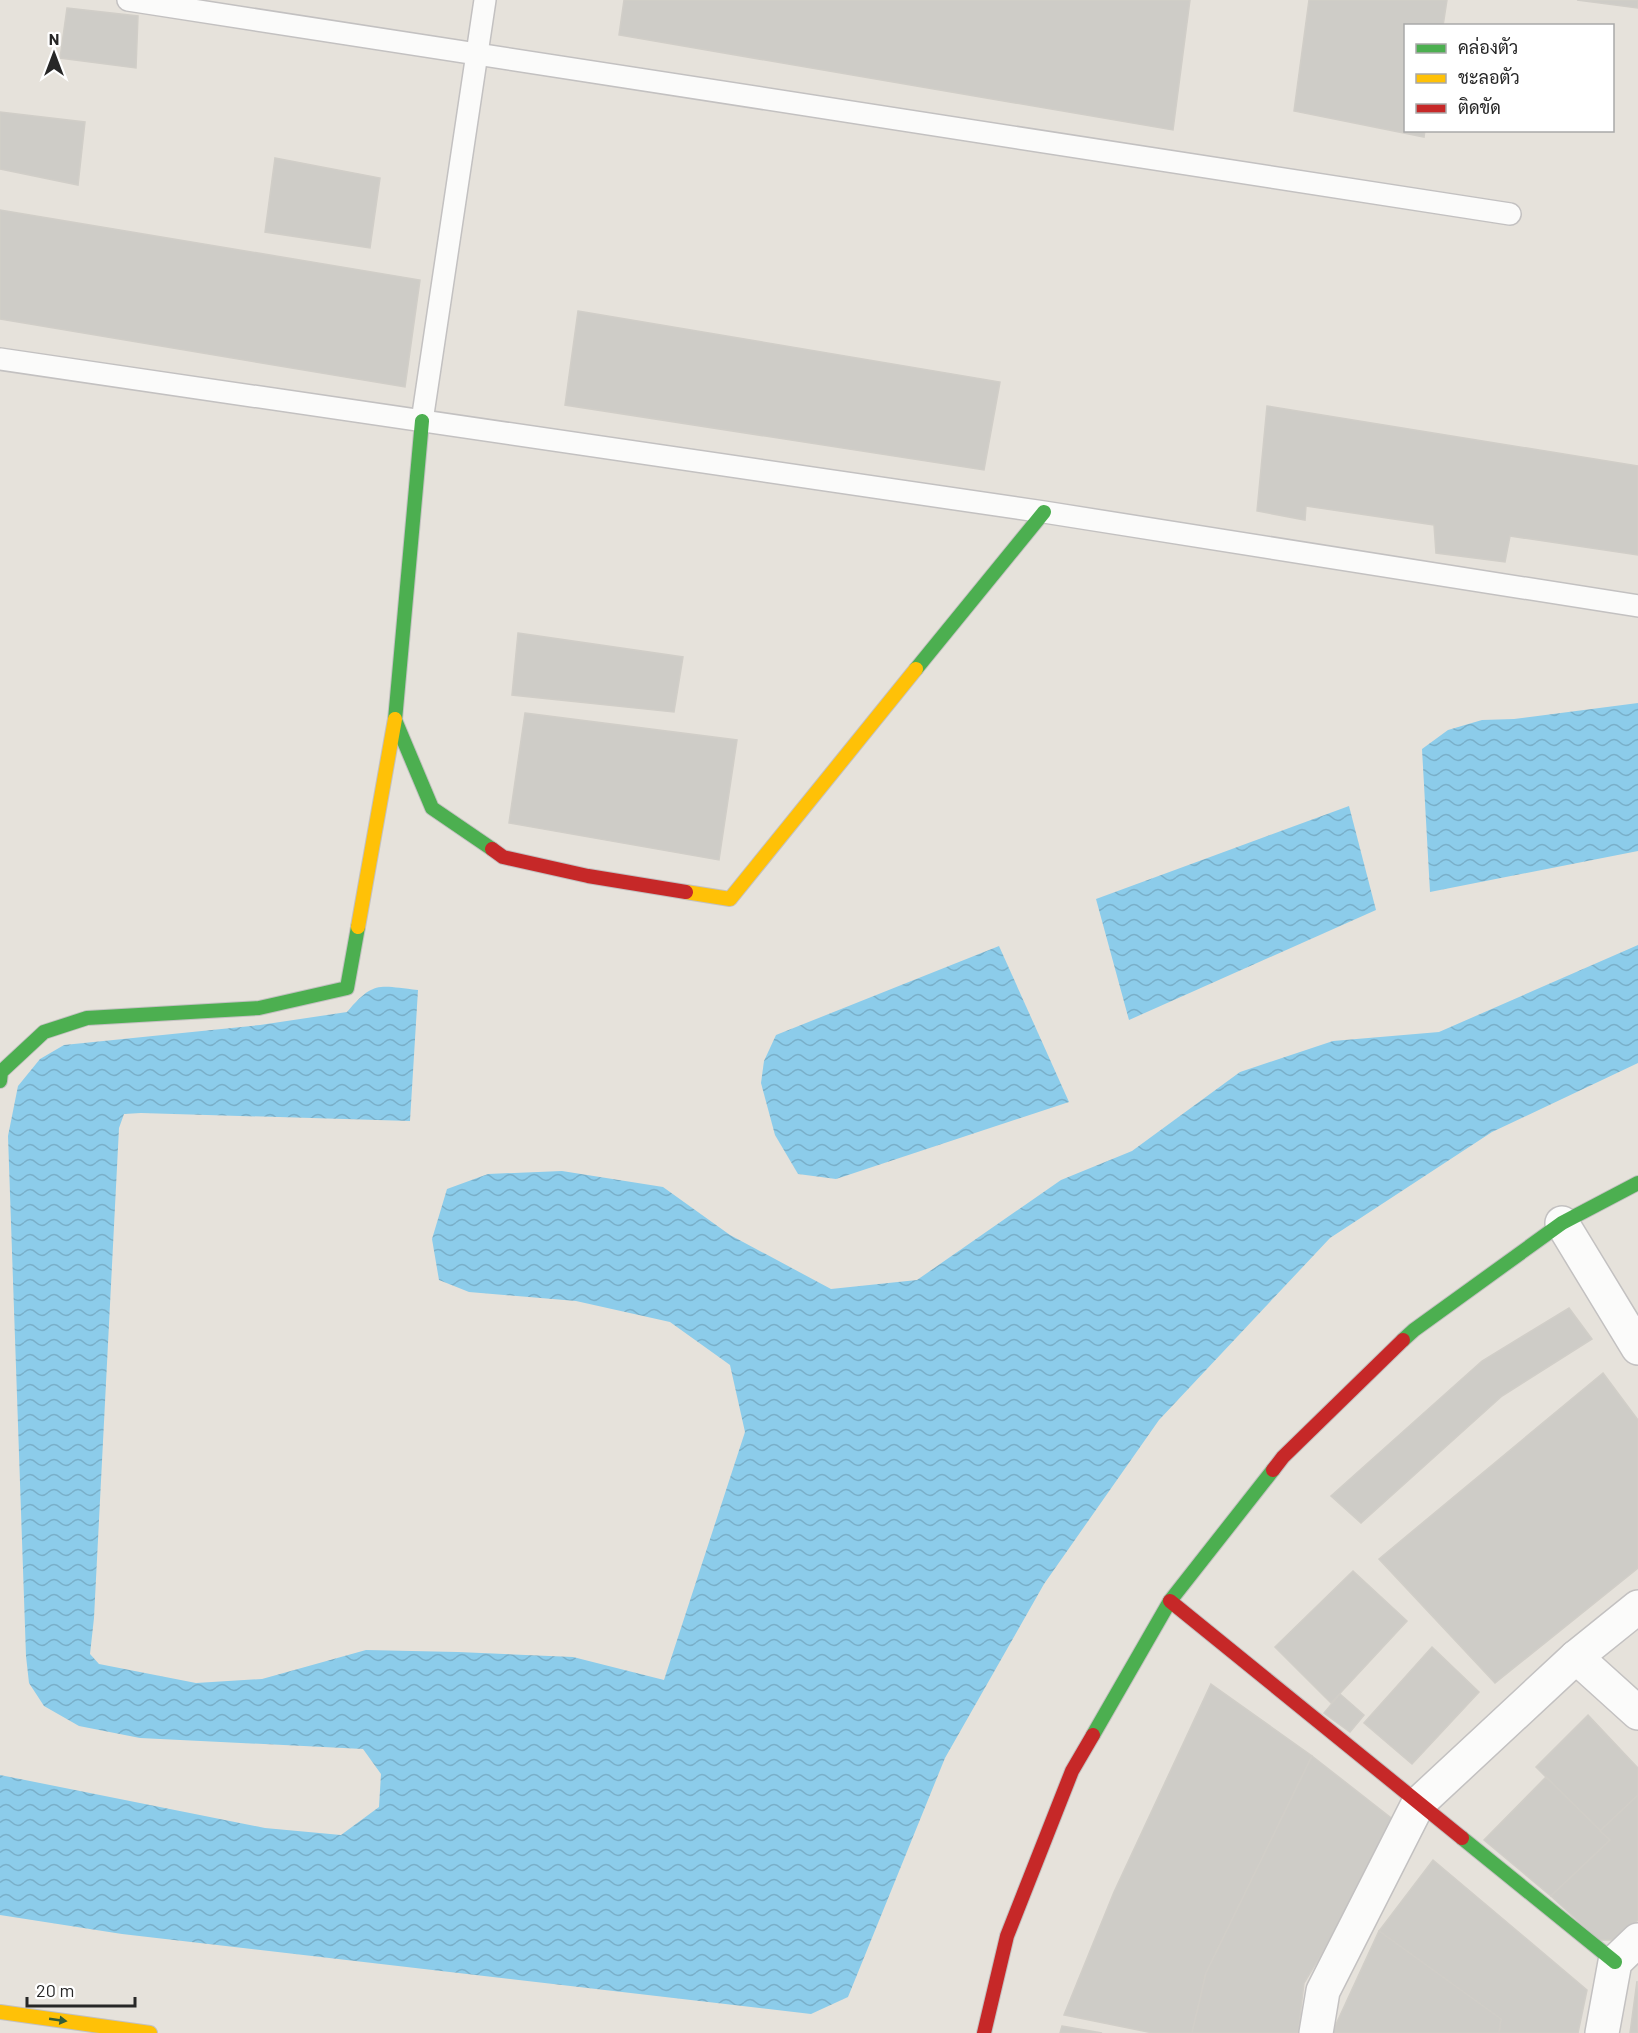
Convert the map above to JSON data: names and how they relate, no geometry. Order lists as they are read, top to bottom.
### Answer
{
  "legend": ["คล่องตัว", "ชะลอตัว", "ติดขัด"],
  "scale_bar": "20 m",
  "north": "top"
}
